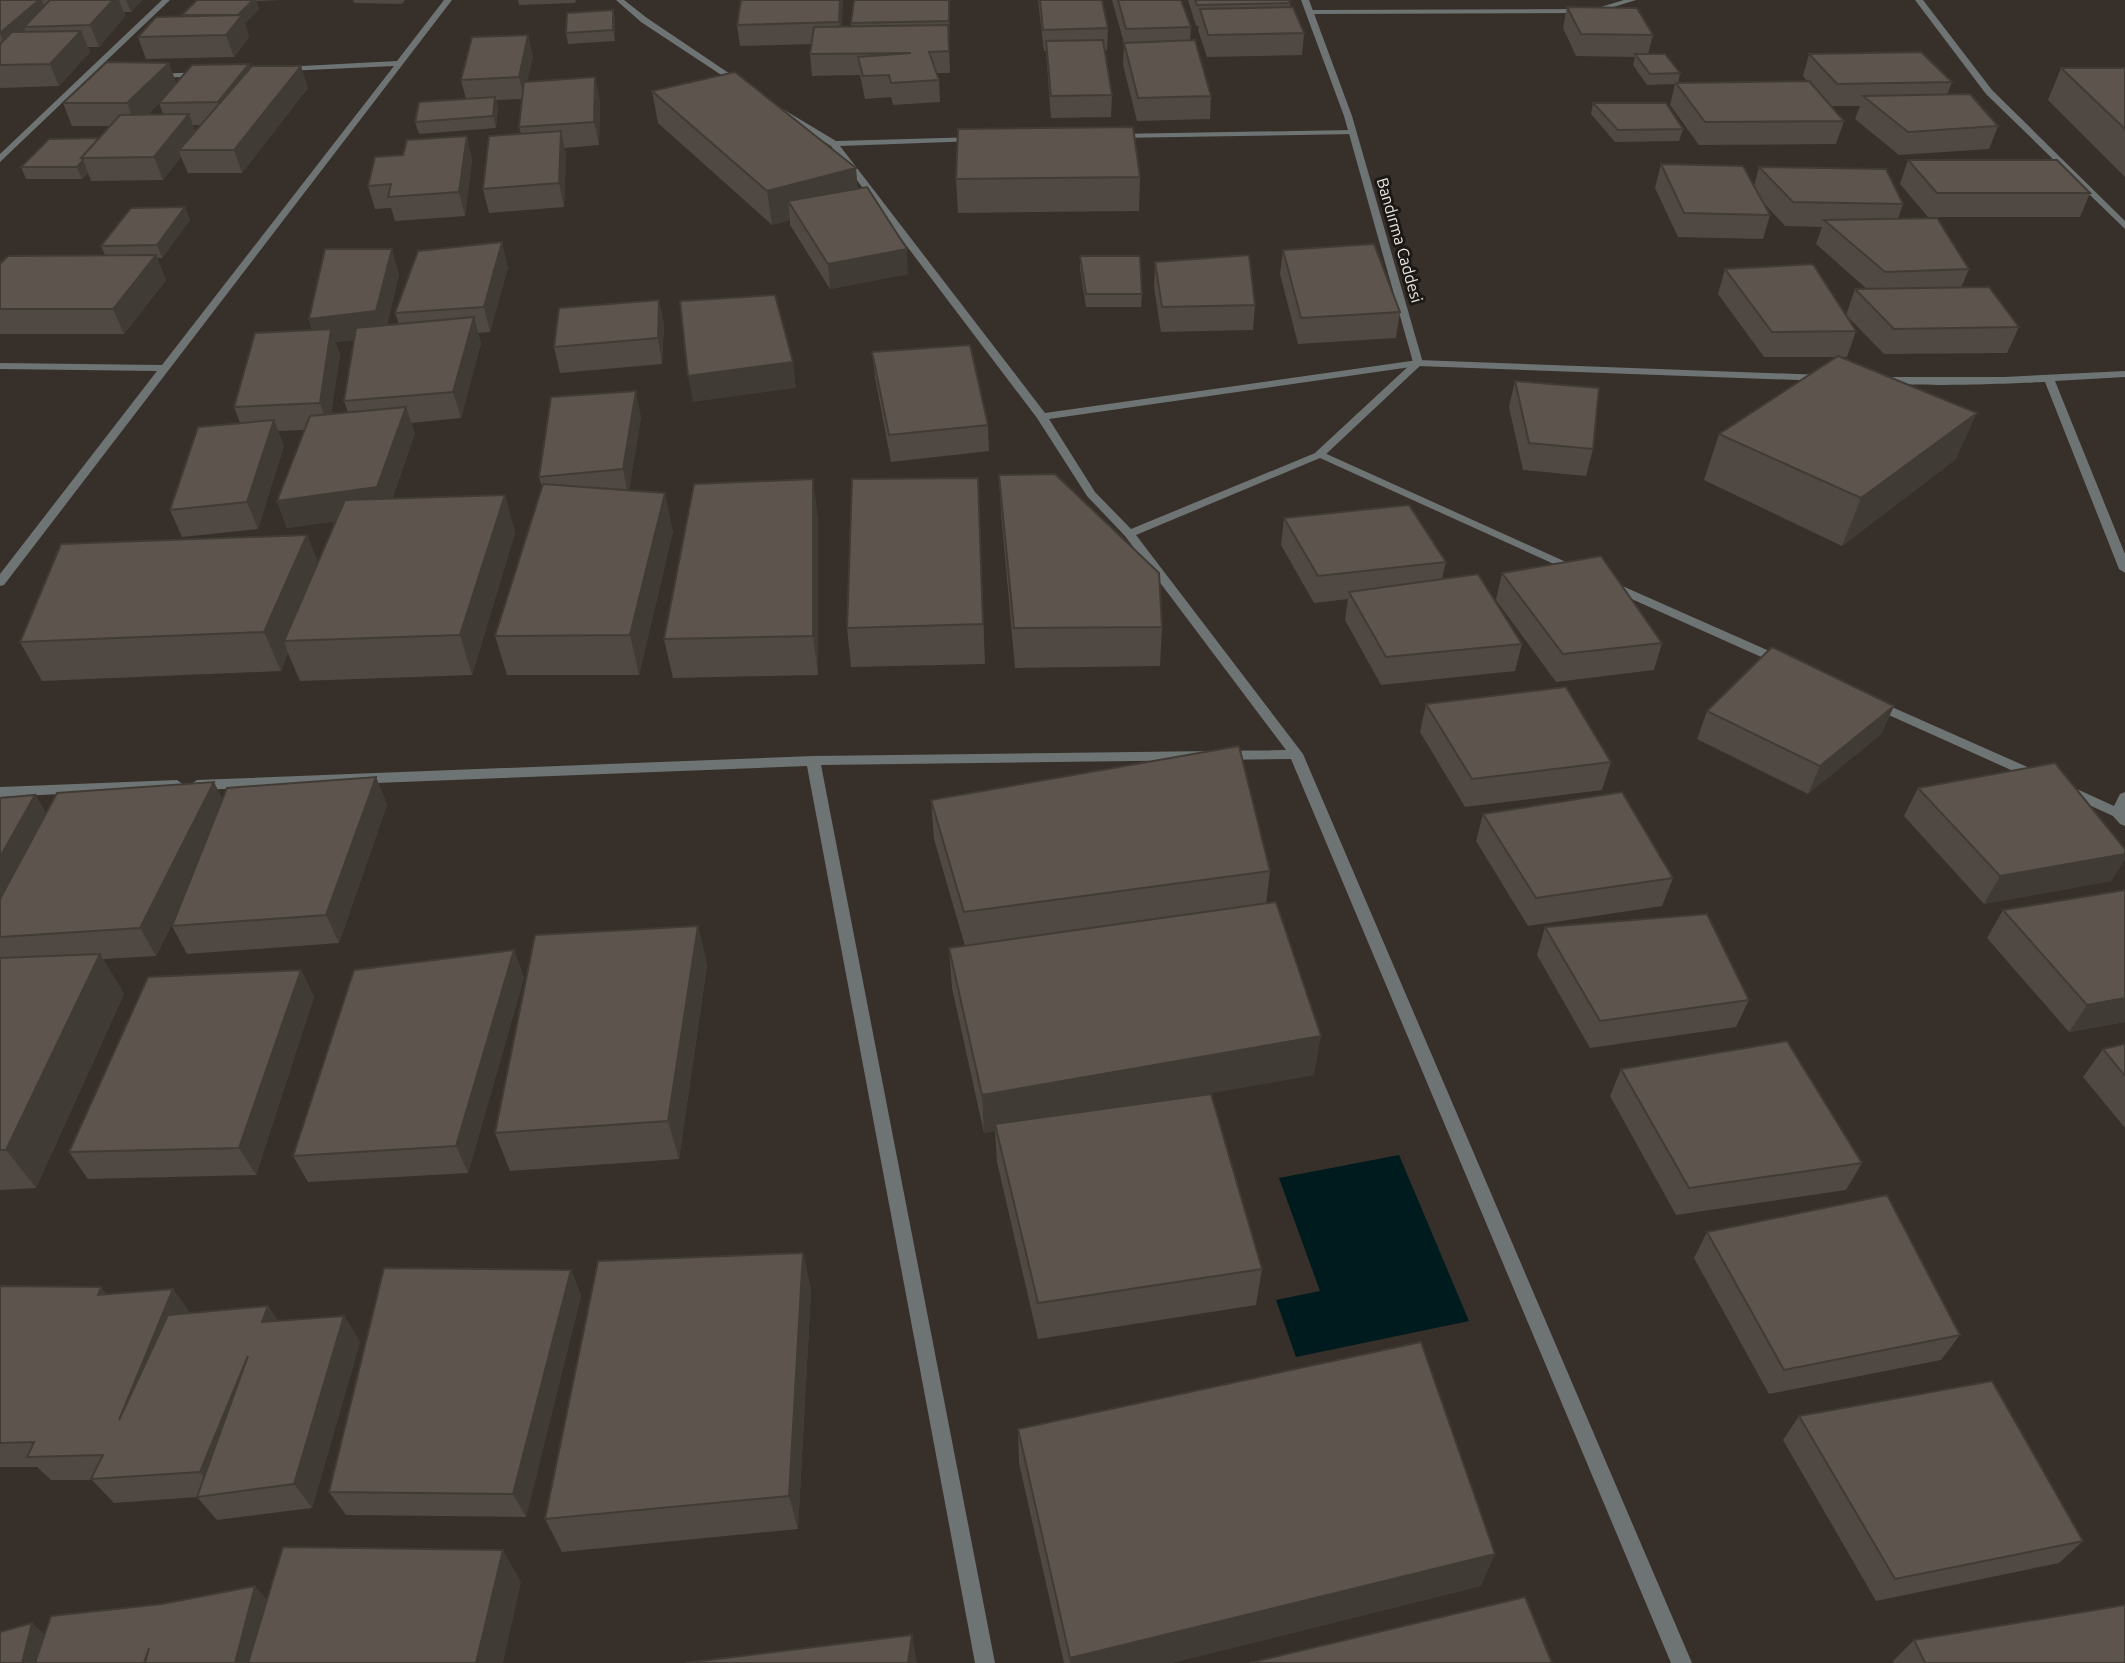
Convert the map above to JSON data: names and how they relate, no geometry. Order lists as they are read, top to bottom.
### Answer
{
  "streets": {
    "street": ["Bandırma Caddesi"]
  }
}
